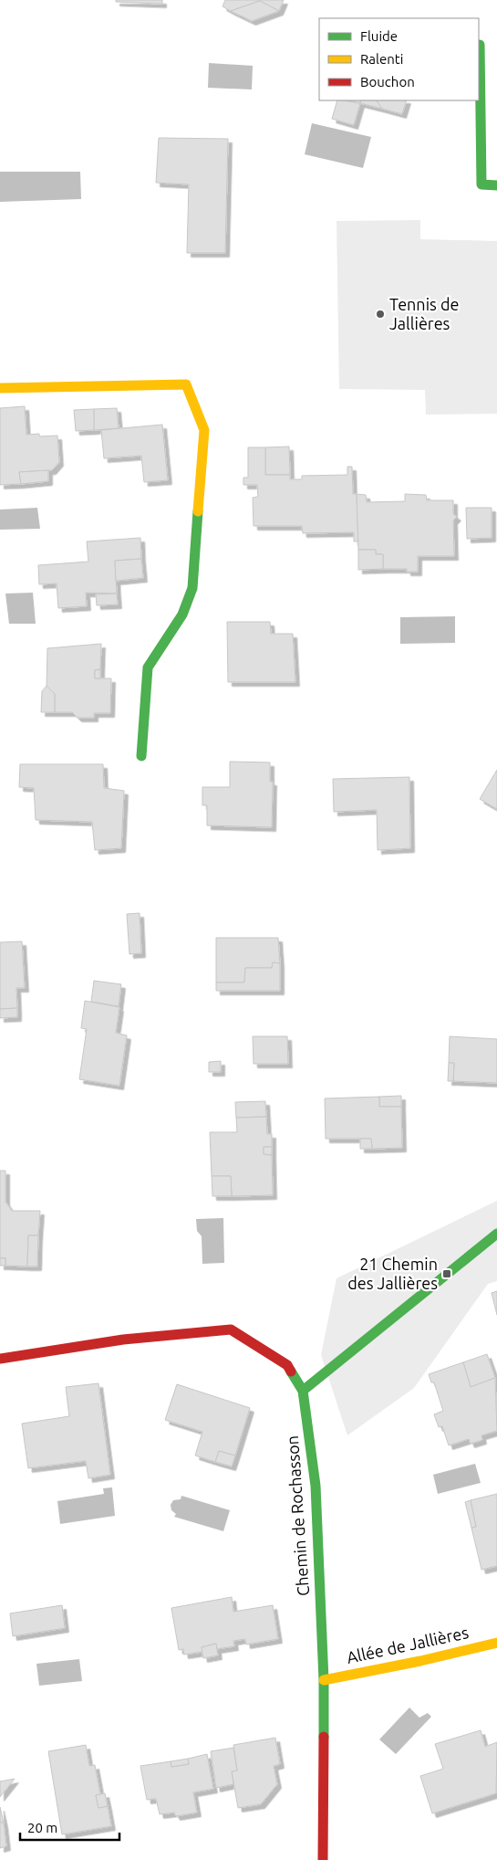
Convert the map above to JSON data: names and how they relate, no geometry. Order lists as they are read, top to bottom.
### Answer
{
  "streets": {
    "street": ["Chemin de Rochasson", "Allée de Jallières"]
  },
  "crossings": [
    ["Chemin de Rochasson", "Allée de Jallières"]
  ],
  "places": {
    "other": ["Tennis de Jallières"],
    "transit": ["21 Chemin des Jallières"]
  },
  "legend": ["Fluide", "Ralenti", "Bouchon"],
  "scale_bar": "20 m"
}
